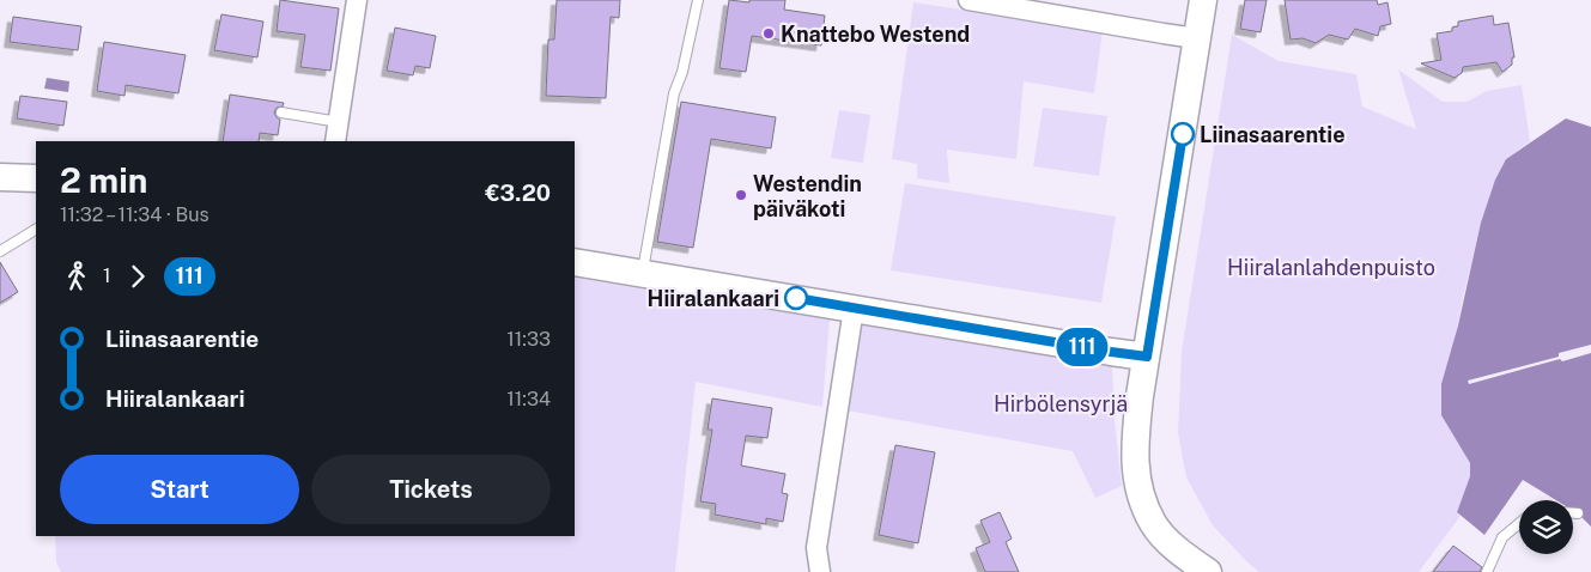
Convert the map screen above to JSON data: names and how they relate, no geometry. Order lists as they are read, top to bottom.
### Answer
{
  "parks": ["Hiiralanlahdenpuisto", "Hirbölensyrjä"],
  "places": [
    "Knattebo Westend",
    "Liinasaarentie",
    "Westendin päiväkoti",
    "Hiiralankaari"
  ],
  "lines": ["bus line 111"],
  "page": {
    "on_map": "111",
    "heading": ["2 min", "11:32 – 11:34 · Bus", "€3.20"],
    "legs": ["1", "111"],
    "list": [
      {
        "name": "Liinasaarentie",
        "value": "11:33"
      },
      {
        "name": "Hiiralankaari",
        "value": "11:34"
      }
    ],
    "buttons": ["Start", "Tickets"]
  }
}
